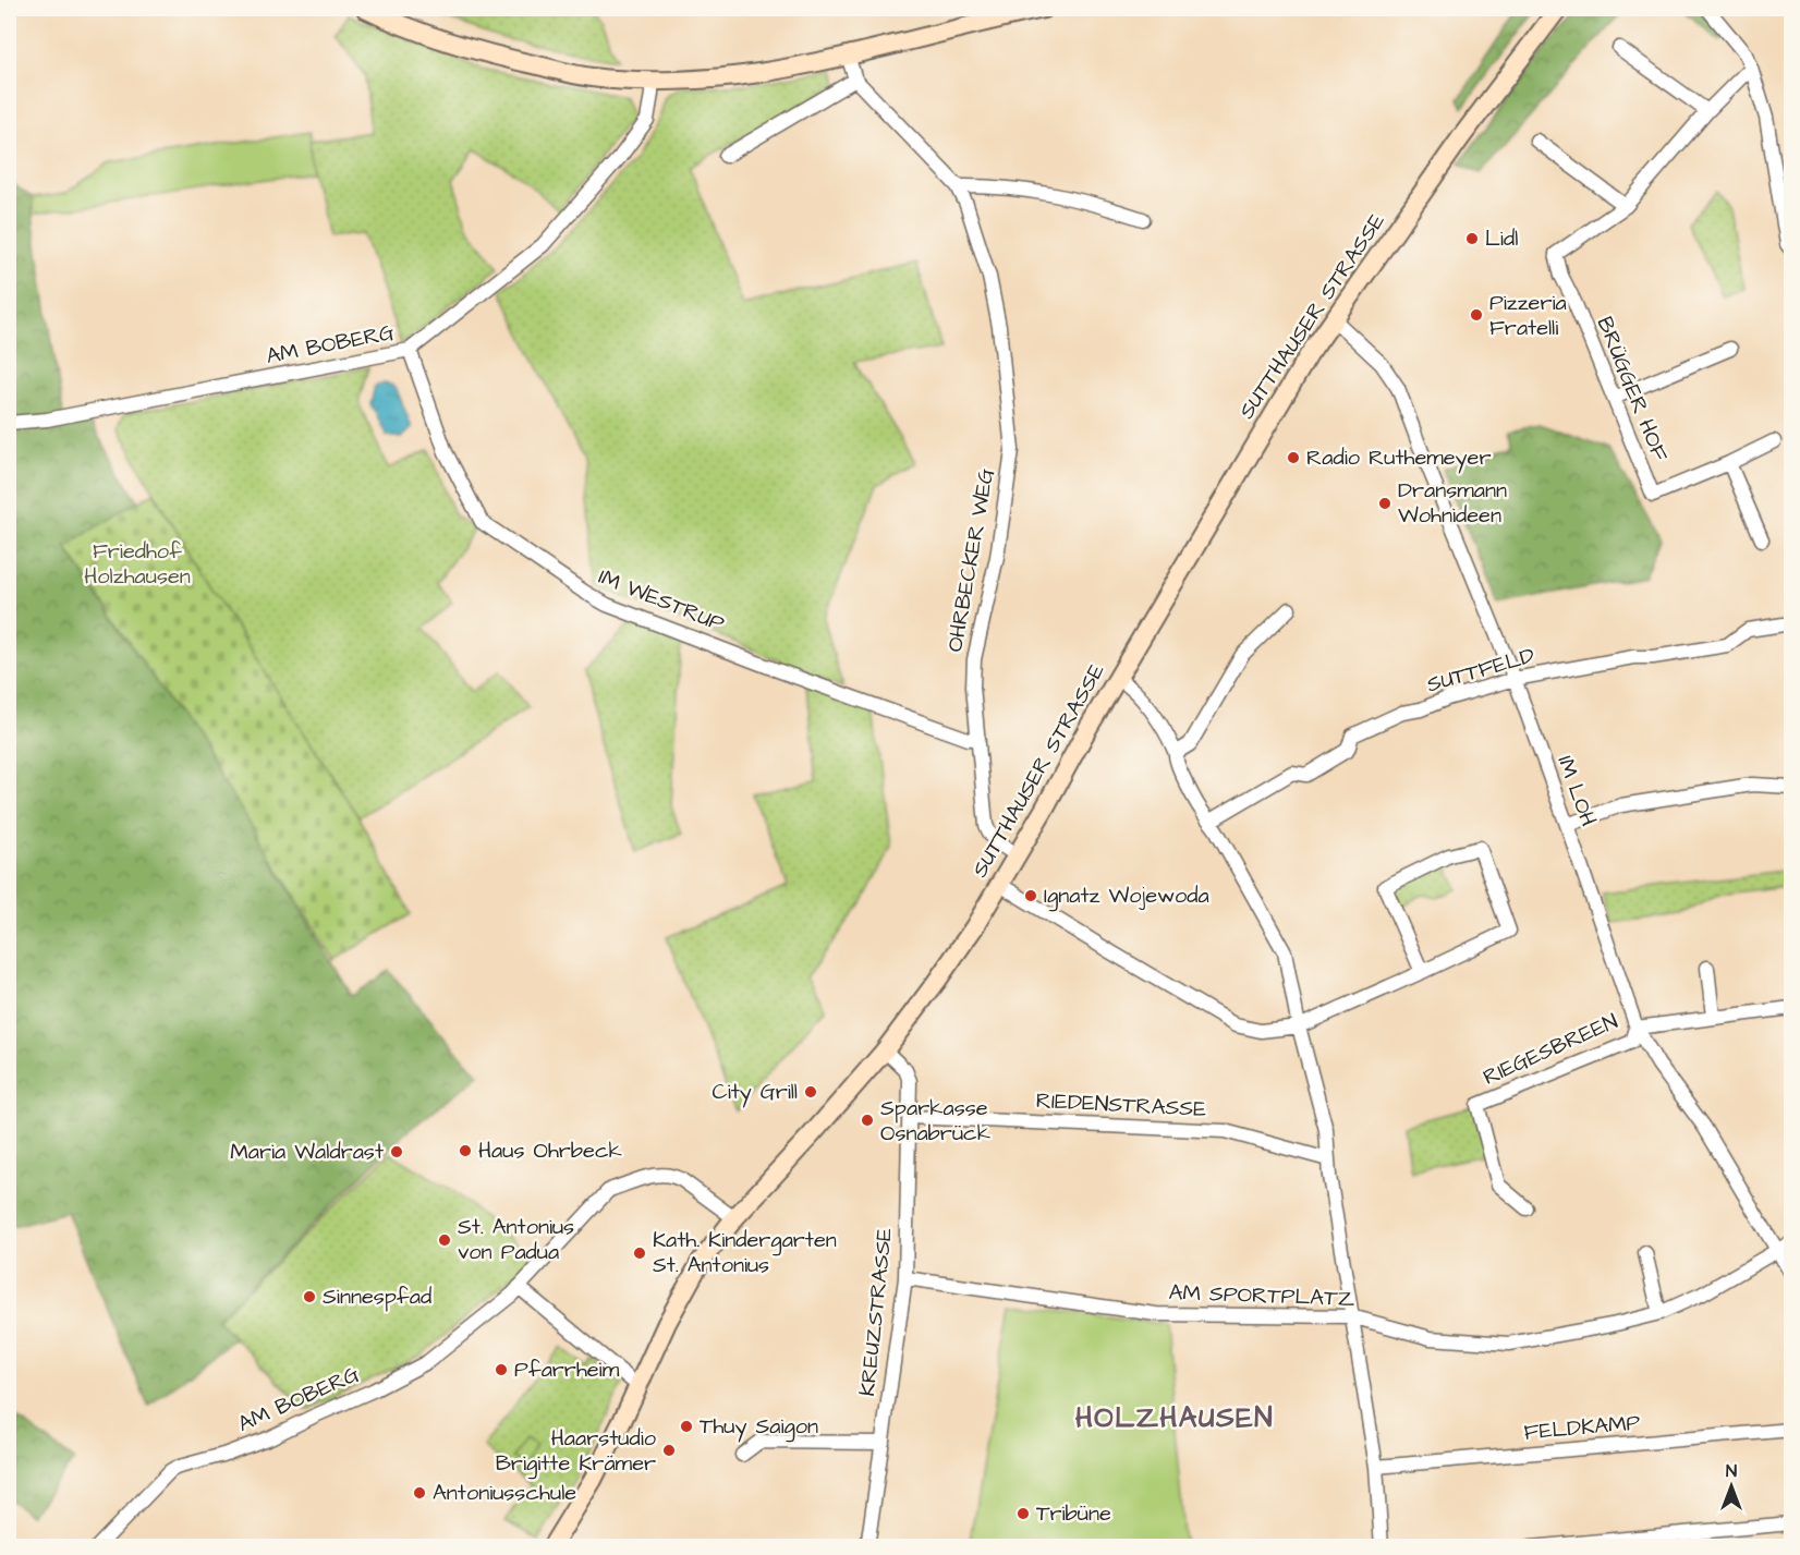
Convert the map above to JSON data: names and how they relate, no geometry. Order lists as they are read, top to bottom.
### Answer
{
  "streets": {
    "street": [
      "SUTTHAUSER STRASSE",
      "AM BOBERG",
      "BRÜGGER HOF",
      "OHRBECKER WEG",
      "IM WESTRUP",
      "SUTTFELD",
      "IM LOH",
      "RIEGESBREEN",
      "RIEDENSTRASSE",
      "AM SPORTPLATZ",
      "KREUZSTRASSE",
      "FELDKAMP"
    ]
  },
  "crossings": [
    ["SUTTHAUSER STRASSE", "AM BOBERG"],
    ["SUTTHAUSER STRASSE", "OHRBECKER WEG"],
    ["SUTTHAUSER STRASSE", "IM LOH"],
    ["SUTTHAUSER STRASSE", "KREUZSTRASSE"],
    ["AM BOBERG", "IM WESTRUP"],
    ["OHRBECKER WEG", "IM WESTRUP"],
    ["SUTTFELD", "IM LOH"],
    ["IM LOH", "RIEGESBREEN"],
    ["IM LOH", "AM SPORTPLATZ"],
    ["RIEDENSTRASSE", "KREUZSTRASSE"],
    ["AM SPORTPLATZ", "KREUZSTRASSE"]
  ],
  "districts": ["HOLZHAUSEN"],
  "parks": ["Friedhof Holzhausen"],
  "places": [
    "Lidl",
    "Pizzeria Fratelli",
    "Radio Ruthemeyer",
    "Dransmann Wohnideen",
    "Ignatz Wojewoda",
    "City Grill",
    "Sparkasse Osnabrück",
    "Haus Ohrbeck",
    "Maria Waldrast",
    "St. Antonius von Padua",
    "Kath. Kindergarten St. Antonius",
    "Sinnespfad",
    "Pfarrheim",
    "Thuy Saigon",
    "Haarstudio Brigitte Krämer",
    "Antoniusschule",
    "Tribüne"
  ],
  "north": "top"
}
